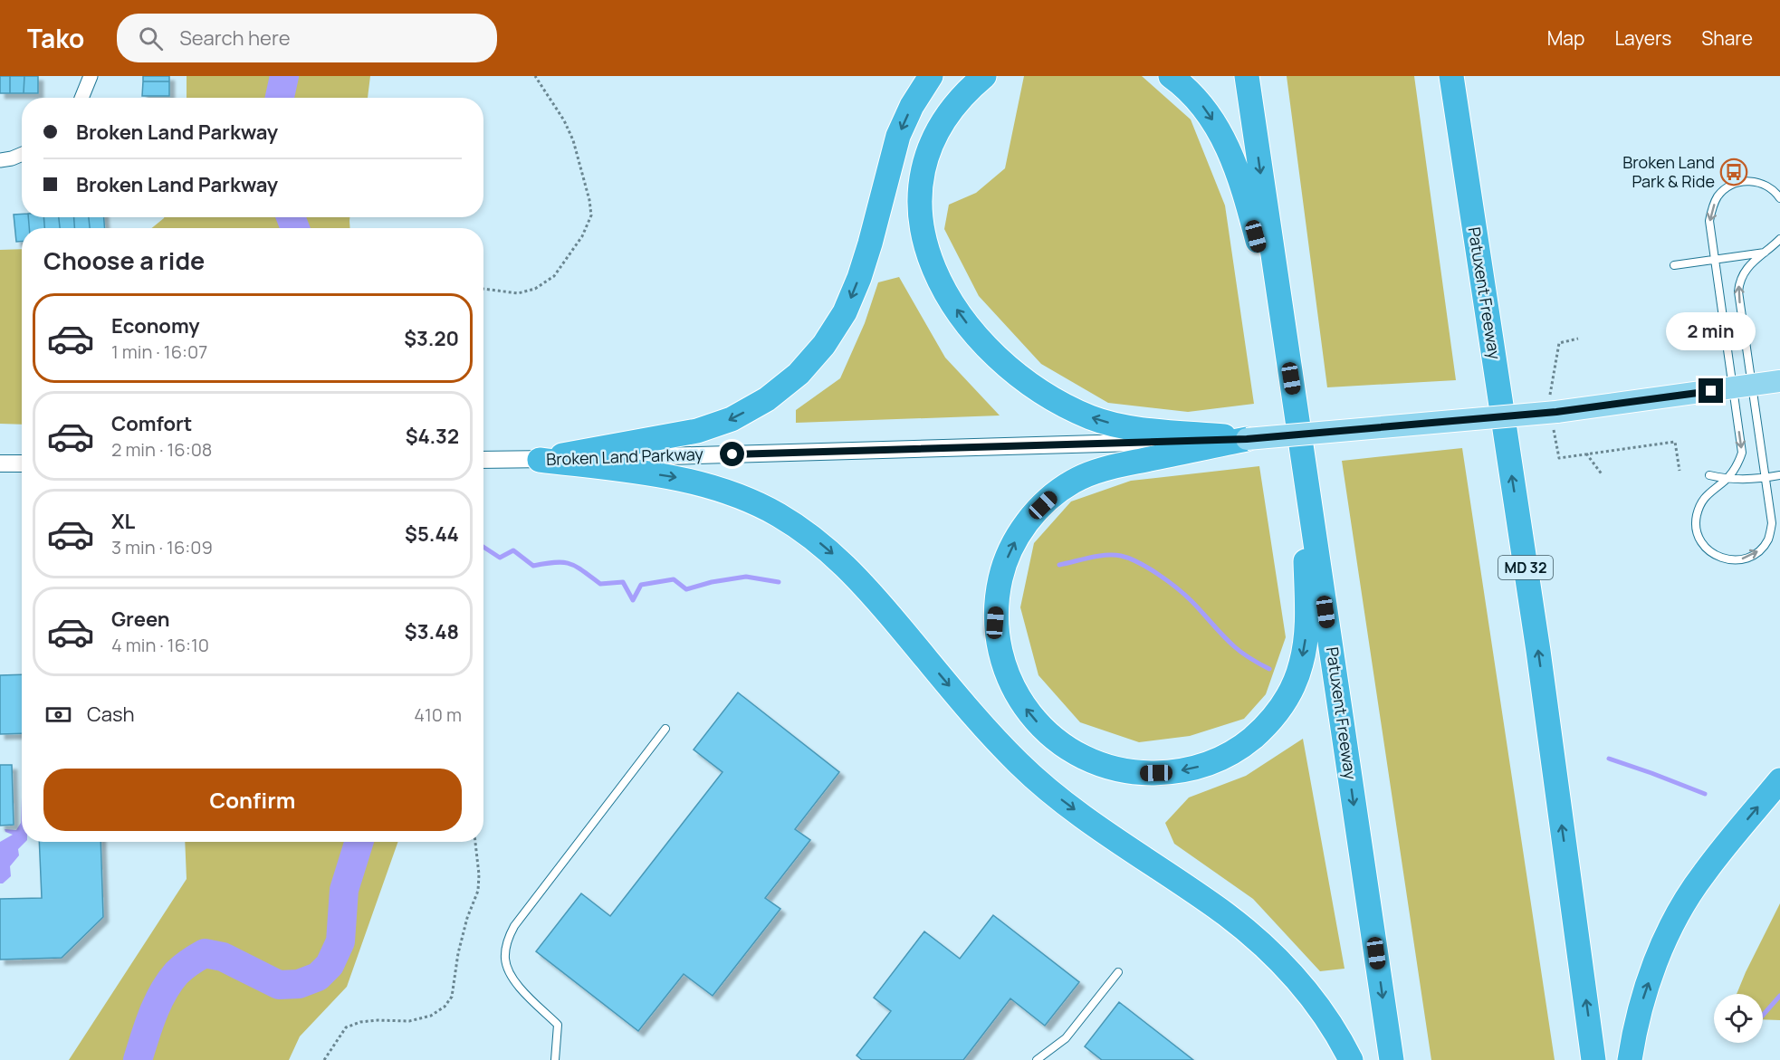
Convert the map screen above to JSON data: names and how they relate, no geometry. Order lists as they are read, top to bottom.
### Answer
{
  "streets": {
    "highway": ["Patuxent Freeway", "MD 32"],
    "main road": ["Broken Land Parkway"]
  },
  "places": {
    "bus stop": ["Broken Land Park & Ride"]
  },
  "page": {
    "header": "Tako",
    "search": "Search here",
    "nav": ["Map", "Layers", "Share"],
    "banner": ["Broken Land Parkway", "Broken Land Parkway"],
    "heading": "Choose a ride",
    "list": [
      {
        "name": "Economy",
        "note": "1 min · 16:07",
        "value": "$3.20"
      },
      {
        "name": "Comfort",
        "note": "2 min · 16:08",
        "value": "$4.32"
      },
      {
        "name": "XL",
        "note": "3 min · 16:09",
        "value": "$5.44"
      },
      {
        "name": "Green",
        "note": "4 min · 16:10",
        "value": "$3.48"
      }
    ],
    "bubble": "2 min",
    "pay": ["Cash", "410 m"],
    "buttons": "Confirm"
  }
}
